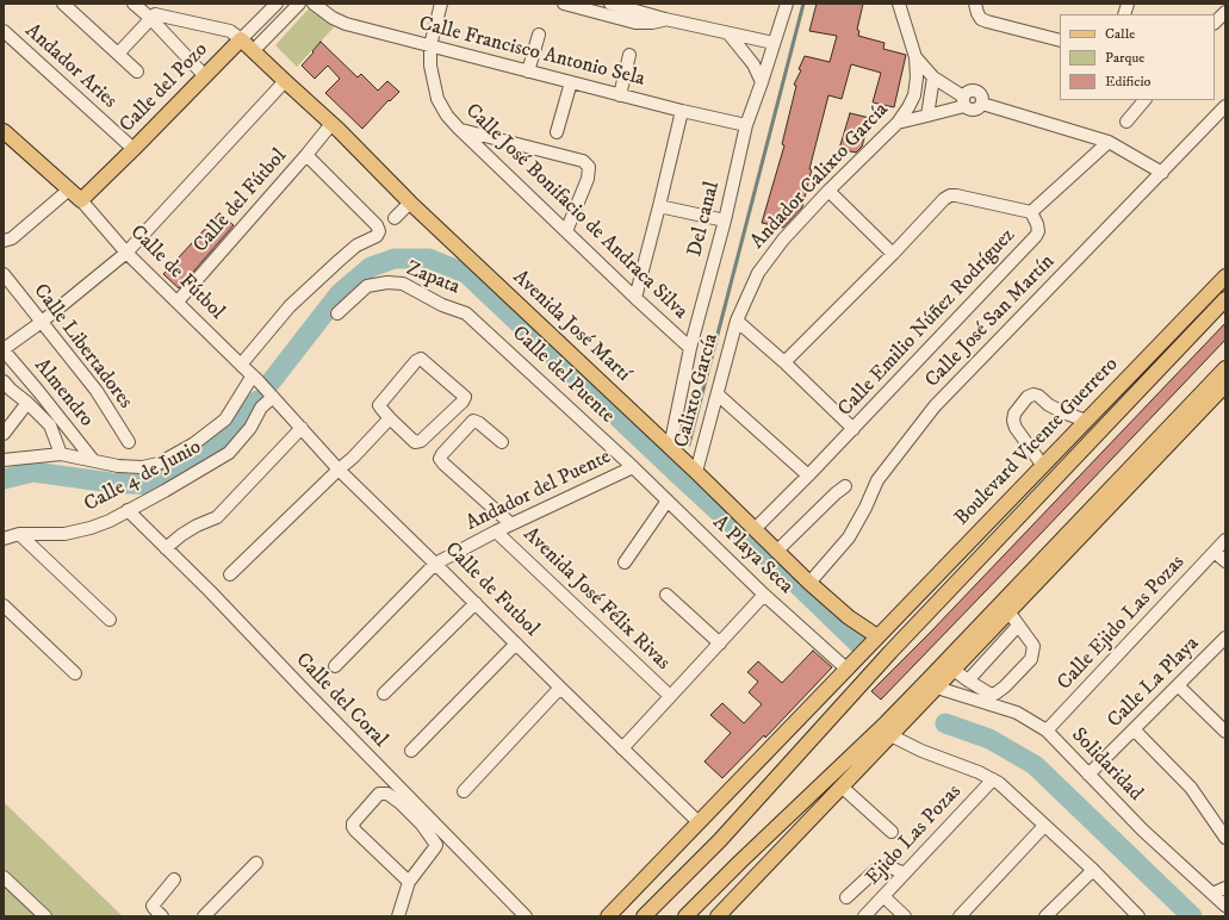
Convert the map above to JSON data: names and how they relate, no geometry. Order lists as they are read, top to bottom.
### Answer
{
  "streets": {
    "main road": [
      "Calle del Pozo",
      "Calle de Fútbol",
      "Avenida José Martí",
      "Boulevard Vicente Guerrero"
    ],
    "street": [
      "Calle Francisco Antonio Sela",
      "Andador Aries",
      "Andador Calixto García",
      "Calle del Fútbol",
      "Calle José Bonifacio de Andraca Silva",
      "Del canal",
      "Zapata",
      "Calle José San Martín",
      "Calle Emilio Núñez Rodríguez",
      "Calle Libertadores",
      "Calle del Puente",
      "Calixto García",
      "Almendro",
      "Calle 4 de Junio",
      "Andador del Puente",
      "A Playa Seca",
      "Calle de Futbol",
      "Avenida José Félix Rivas",
      "Calle Ejido Las Pozas",
      "Calle La Playa",
      "Calle del Coral",
      "Solidaridad",
      "Ejido Las Pozas"
    ]
  },
  "crossings": [
    ["Calle Francisco Antonio Sela", "Calle José Bonifacio de Andraca Silva"],
    ["Calle Francisco Antonio Sela", "Del canal"],
    ["Andador Aries", "Calle del Pozo"],
    ["Calle del Pozo", "Calle de Fútbol"],
    ["Calle del Pozo", "Avenida José Martí"],
    ["Andador Calixto García", "Calixto García"],
    ["Calle del Fútbol", "Calle de Fútbol"],
    ["Calle del Fútbol", "Avenida José Martí"],
    ["Calle José Bonifacio de Andraca Silva", "Del canal"],
    ["Del canal", "Avenida José Martí"],
    ["Calle de Fútbol", "Calle de Futbol"],
    ["Zapata", "Calle del Puente"],
    ["Calle José San Martín", "Avenida José Martí"],
    ["Calle Emilio Núñez Rodríguez", "Avenida José Martí"],
    ["Avenida José Martí", "Calixto García"],
    ["Avenida José Martí", "Boulevard Vicente Guerrero"],
    ["Calle del Puente", "Andador del Puente"],
    ["Calle del Puente", "A Playa Seca"],
    ["Boulevard Vicente Guerrero", "A Playa Seca"],
    ["Boulevard Vicente Guerrero", "Calle de Futbol"],
    ["Calle 4 de Junio", "Calle de Futbol"],
    ["Calle 4 de Junio", "Calle del Coral"],
    ["Andador del Puente", "A Playa Seca"],
    ["Andador del Puente", "Calle de Futbol"],
    ["Andador del Puente", "Avenida José Félix Rivas"],
    ["Calle Ejido Las Pozas", "Solidaridad"],
    ["Calle La Playa", "Solidaridad"]
  ],
  "legend": ["Calle", "Parque", "Edificio"]
}
